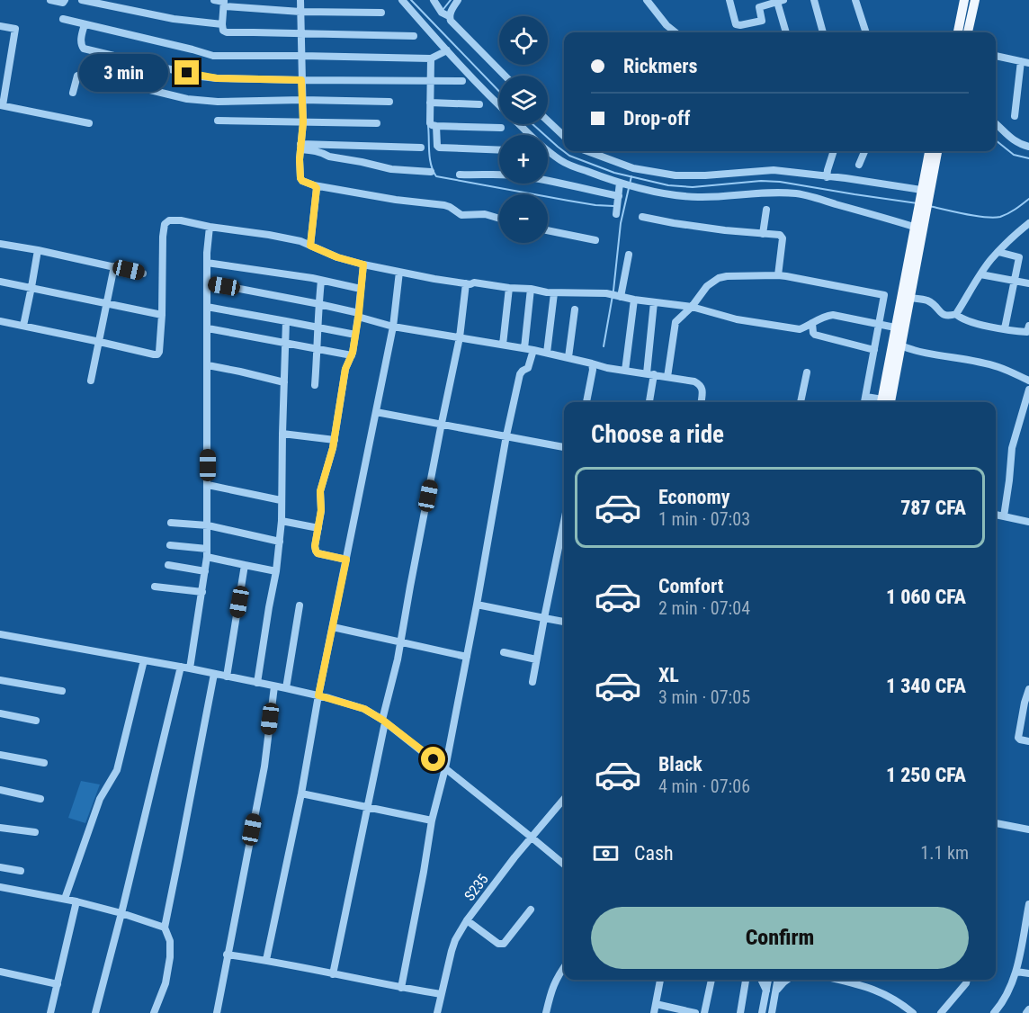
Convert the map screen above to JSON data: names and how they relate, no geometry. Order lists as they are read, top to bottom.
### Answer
{
  "streets": {
    "street": ["S235"]
  },
  "page": {
    "map_buttons": ["+", "−"],
    "banner": ["Rickmers", "Drop-off"],
    "bubble": "3 min",
    "heading": "Choose a ride",
    "list": [
      {
        "name": "Economy",
        "note": "1 min · 07:03",
        "value": "787 CFA"
      },
      {
        "name": "Comfort",
        "note": "2 min · 07:04",
        "value": "1 060 CFA"
      },
      {
        "name": "XL",
        "note": "3 min · 07:05",
        "value": "1 340 CFA"
      },
      {
        "name": "Black",
        "note": "4 min · 07:06",
        "value": "1 250 CFA"
      }
    ],
    "pay": ["Cash", "1.1 km"],
    "buttons": "Confirm"
  }
}
